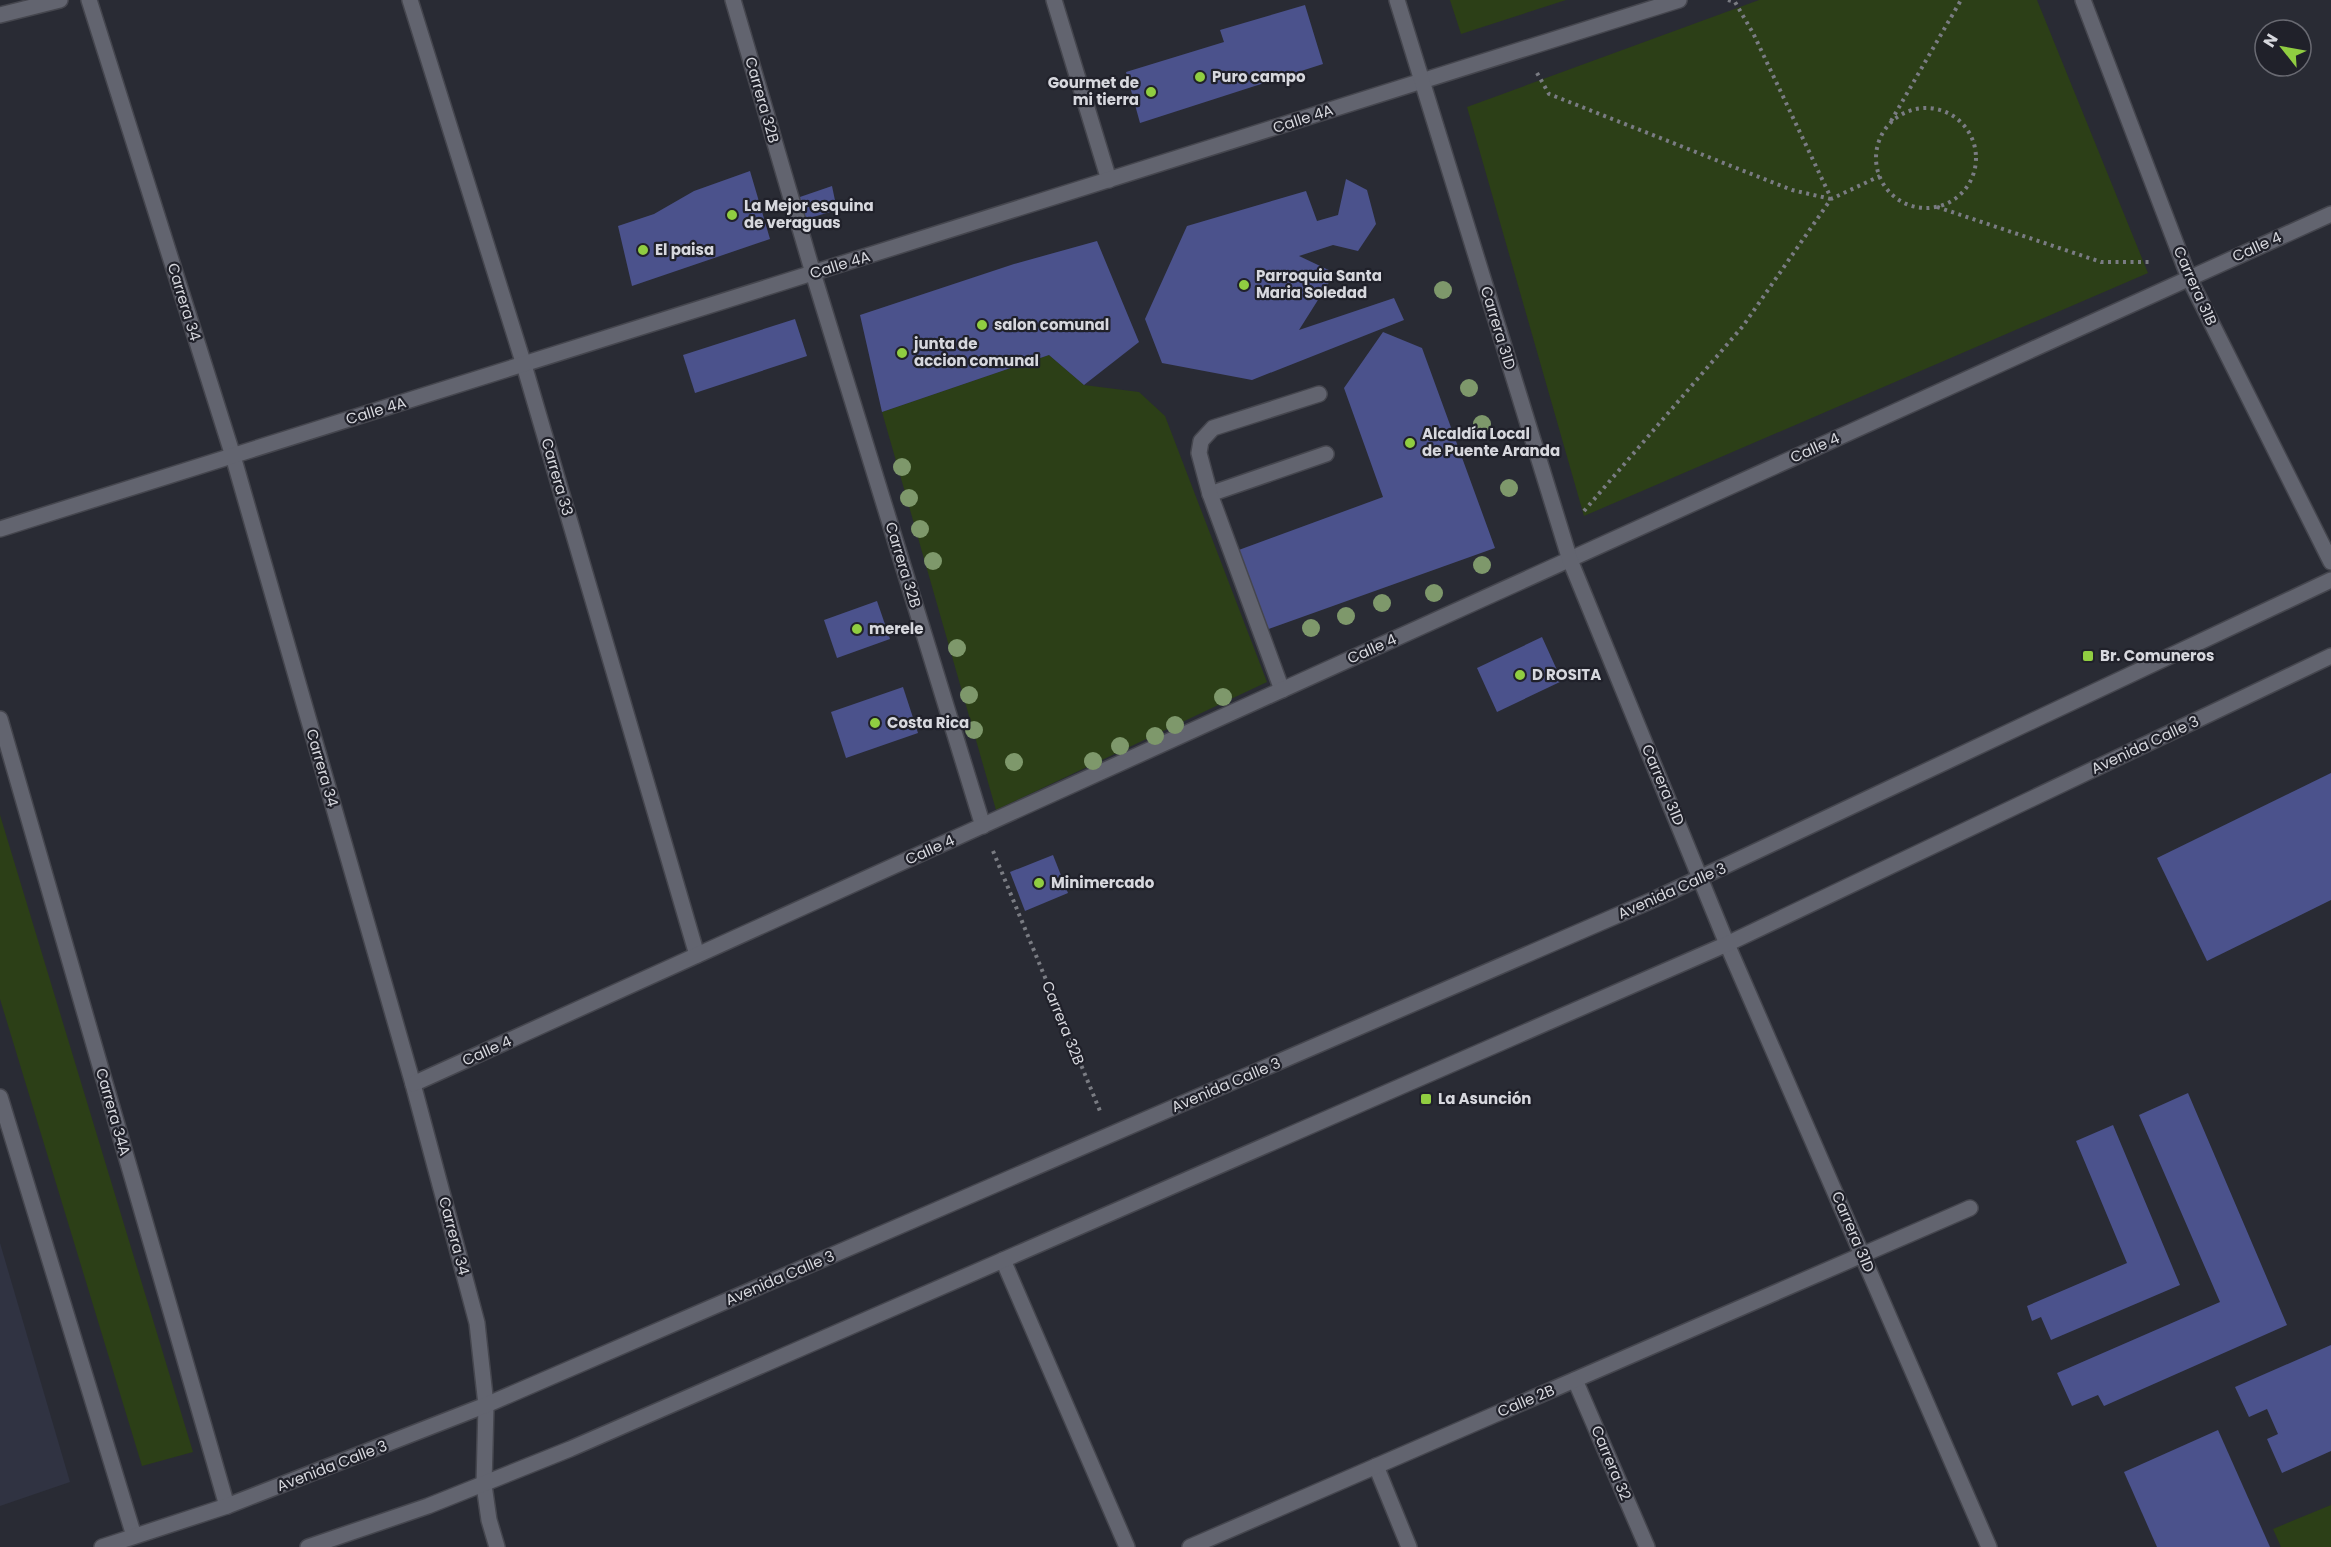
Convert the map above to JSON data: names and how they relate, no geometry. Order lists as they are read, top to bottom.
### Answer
{
  "streets": {
    "street": [
      "Carrera 32B",
      "Calle 4A",
      "Calle 4",
      "Carrera 31B",
      "Carrera 34",
      "Carrera 31D",
      "Carrera 33",
      "Avenida Calle 3",
      "Carrera 34A",
      "Calle 2B",
      "Carrera 32"
    ]
  },
  "crossings": [
    ["Carrera 32B", "Calle 4A"],
    ["Carrera 32B", "Calle 4"],
    ["Calle 4A", "Carrera 34"],
    ["Calle 4A", "Carrera 31D"],
    ["Calle 4A", "Carrera 33"],
    ["Calle 4", "Carrera 31B"],
    ["Calle 4", "Carrera 34"],
    ["Calle 4", "Carrera 31D"],
    ["Calle 4", "Carrera 33"],
    ["Carrera 34", "Avenida Calle 3"],
    ["Carrera 31D", "Avenida Calle 3"],
    ["Carrera 31D", "Calle 2B"],
    ["Avenida Calle 3", "Carrera 34A"],
    ["Calle 2B", "Carrera 32"]
  ],
  "places": {
    "other": [
      "Puro campo",
      "Gourmet de mi tierra",
      "La Mejor esquina de veraguas",
      "El paisa",
      "Parroquia Santa Maria Soledad",
      "salon comunal",
      "junta de accion comunal",
      "Alcaldía Local de Puente Aranda",
      "merele",
      "D ROSITA",
      "Costa Rica",
      "Minimercado"
    ],
    "transit": ["Br. Comuneros", "La Asunción"]
  },
  "north": "top left"
}
